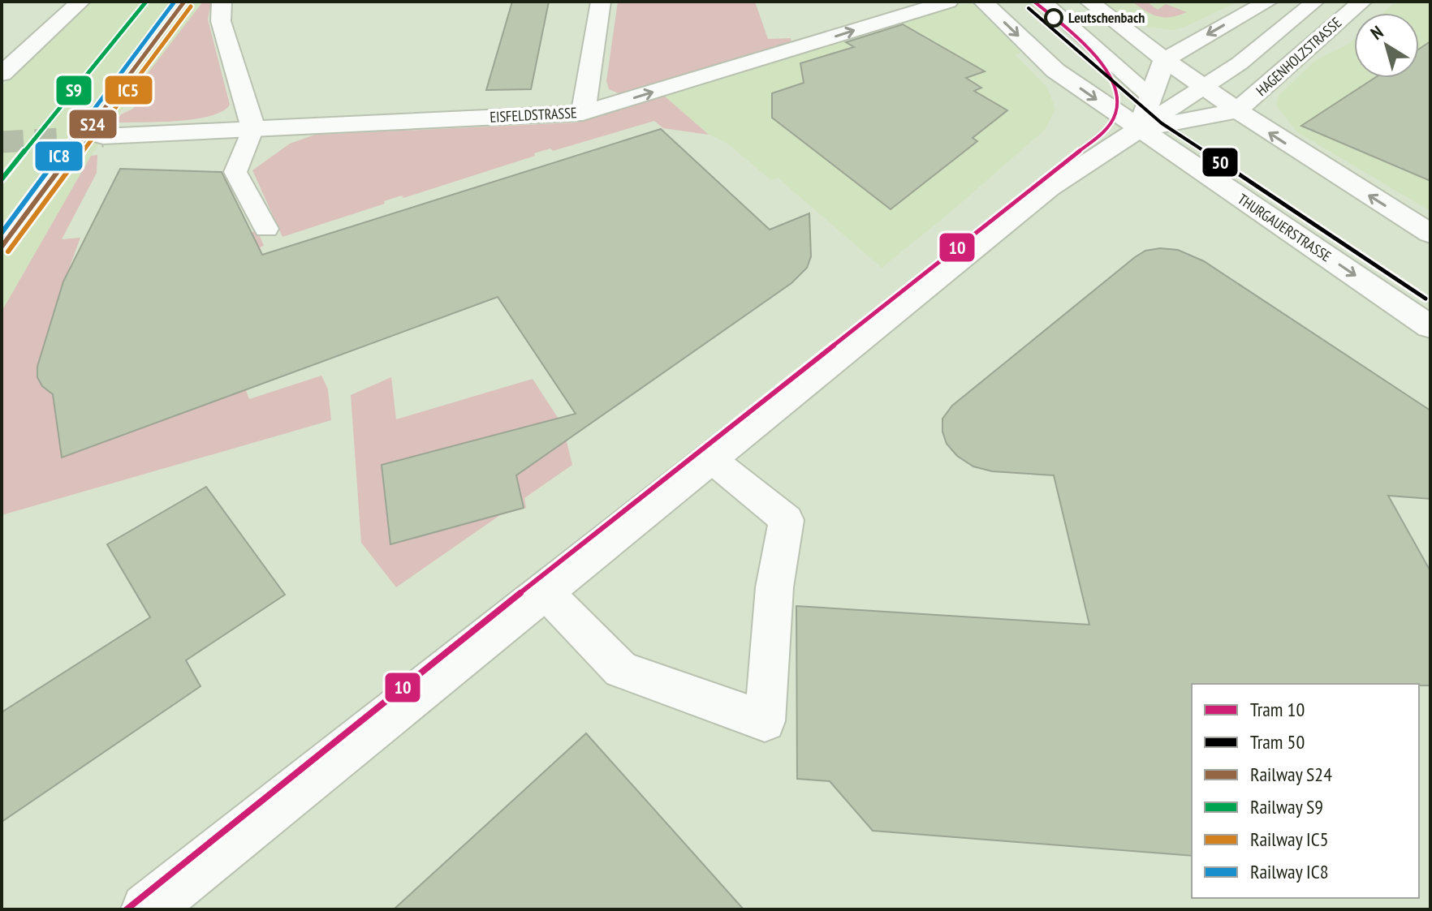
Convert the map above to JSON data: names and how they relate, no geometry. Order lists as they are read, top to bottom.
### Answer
{
  "streets": {
    "street": ["HAGENHOLZSTRASSE", "EISFELDSTRASSE", "THURGAUERSTRASSE"]
  },
  "places": ["Leutschenbach"],
  "lines": [
    "tram line 10",
    "rail line S24",
    "rail line S9",
    "rail line IC8",
    "rail line IC5",
    "tram line 50"
  ],
  "legend": [
    "Tram 10",
    "Tram 50",
    "Railway S24",
    "Railway S9",
    "Railway IC5",
    "Railway IC8"
  ],
  "north": "top left"
}
